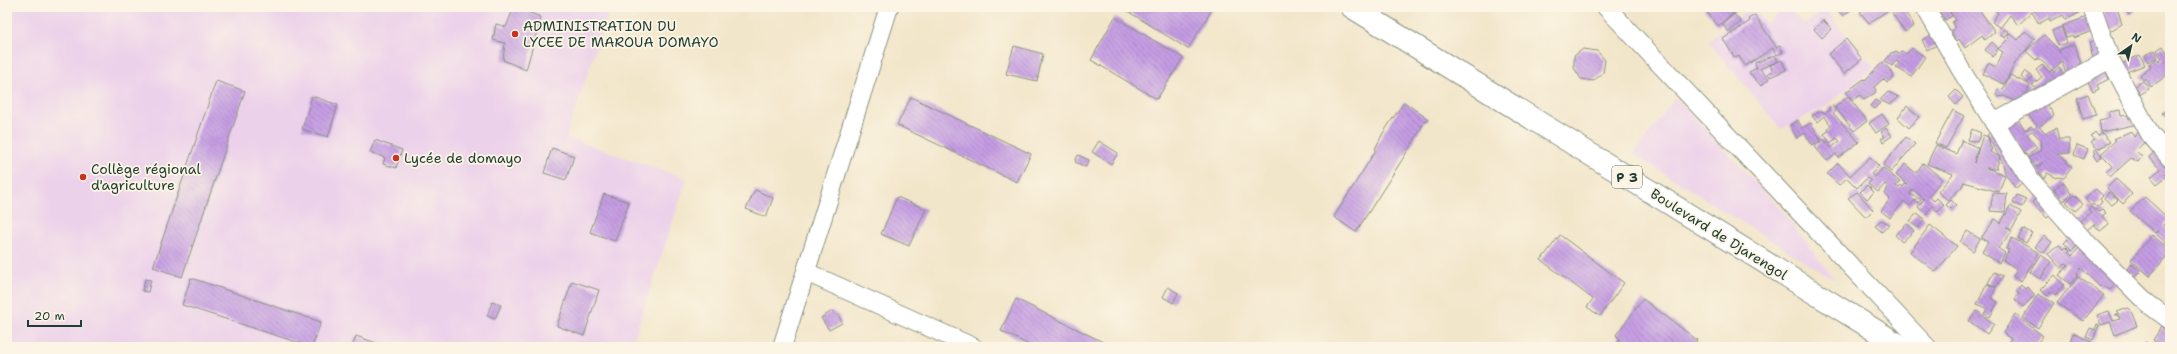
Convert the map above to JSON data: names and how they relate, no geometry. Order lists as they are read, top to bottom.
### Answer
{
  "streets": {
    "main road": ["P 3", "Boulevard de Djarengol"]
  },
  "places": ["ADMINISTRATION DU LYCEE DE MAROUA DOMAYO", "Lycée de domayo", "Collège régional d'agriculture"],
  "scale_bar": "20 m",
  "north": "top right"
}
